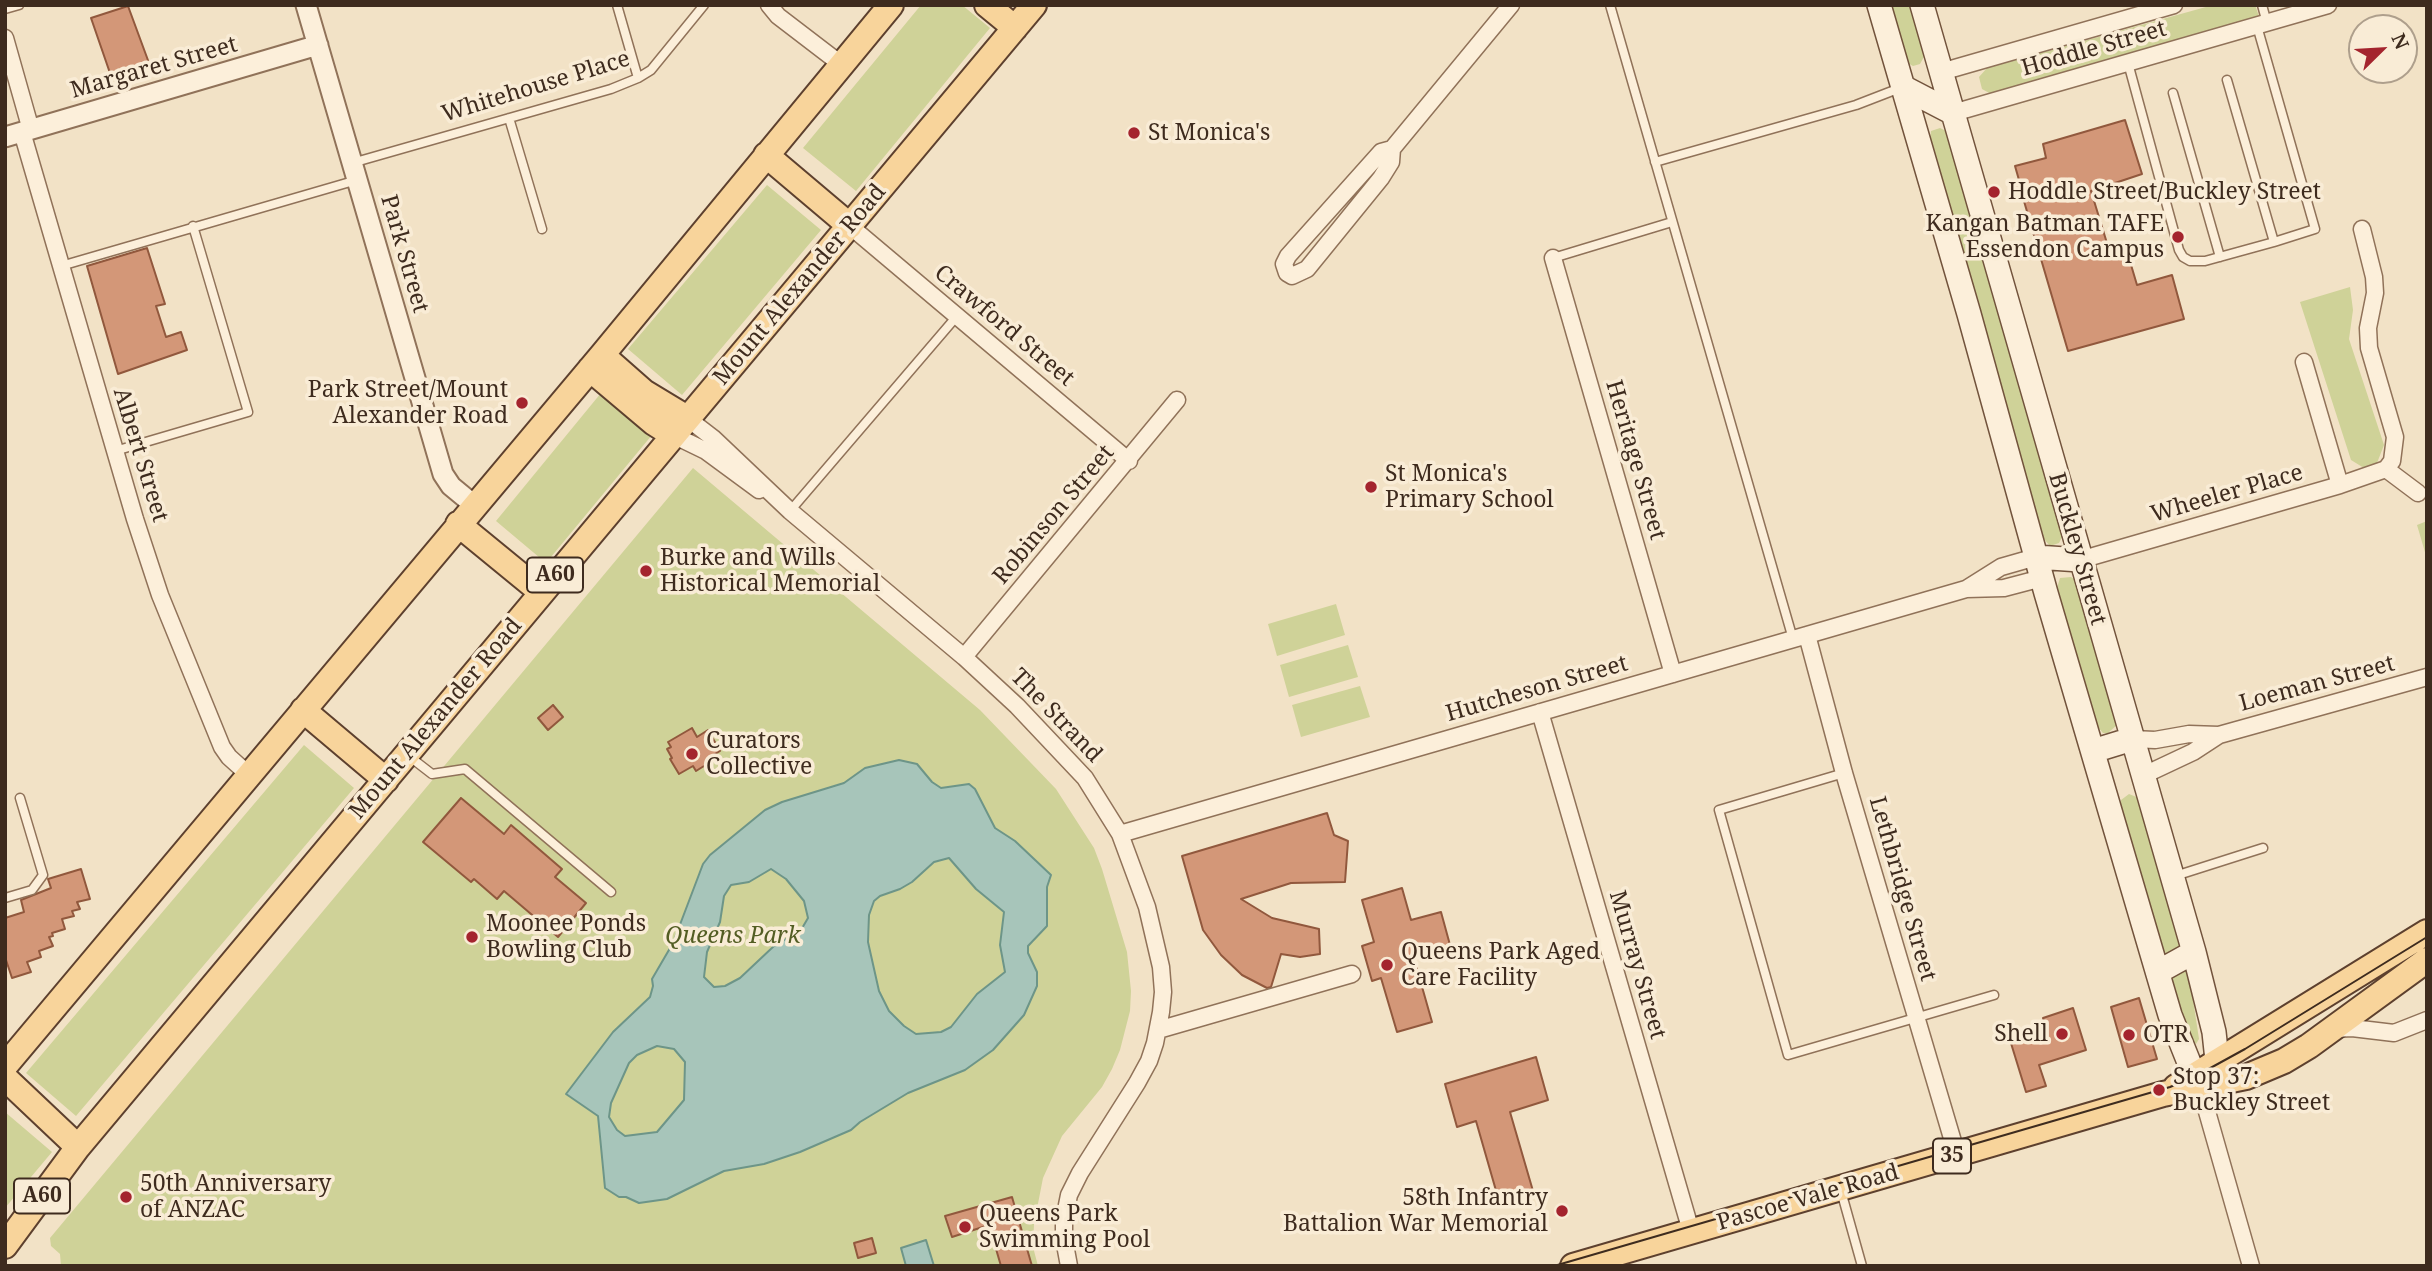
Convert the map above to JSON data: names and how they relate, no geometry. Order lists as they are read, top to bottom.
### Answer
{
  "streets": {
    "main road": [
      "Mount Alexander Road",
      "Buckley Street",
      "A60",
      "35",
      "Pascoe Vale Road"
    ],
    "street": [
      "Hoddle Street",
      "Margaret Street",
      "Park Street",
      "Crawford Street",
      "Albert Street",
      "Heritage Street",
      "Wheeler Place",
      "Robinson Street",
      "Loeman Street",
      "Hutcheson Street",
      "The Strand",
      "Lethbridge Street",
      "Murray Street"
    ],
    "lane": ["Whitehouse Place"]
  },
  "crossings": [
    ["Hoddle Street", "Buckley Street"],
    ["Margaret Street", "Park Street"],
    ["Margaret Street", "Albert Street"],
    ["Whitehouse Place", "Park Street"],
    ["Whitehouse Place", "Albert Street"],
    ["Mount Alexander Road", "Crawford Street"],
    ["Mount Alexander Road", "The Strand"],
    ["Crawford Street", "Robinson Street"],
    ["Heritage Street", "Hutcheson Street"],
    ["Wheeler Place", "Buckley Street"],
    ["Robinson Street", "The Strand"],
    ["Buckley Street", "Loeman Street"],
    ["Buckley Street", "Hutcheson Street"],
    ["Buckley Street", "Pascoe Vale Road"],
    ["Hutcheson Street", "The Strand"],
    ["Hutcheson Street", "Lethbridge Street"],
    ["Hutcheson Street", "Murray Street"],
    ["Lethbridge Street", "Pascoe Vale Road"],
    ["Murray Street", "Pascoe Vale Road"]
  ],
  "parks": ["Queens Park"],
  "places": [
    "St Monica's",
    "Hoddle Street/Buckley Street",
    "Kangan Batman TAFE Essendon Campus",
    "Park Street/Mount Alexander Road",
    "St Monica's Primary School",
    "Burke and Wills Historical Memorial",
    "Curators Collective",
    "Moonee Ponds Bowling Club",
    "Queens Park Aged Care Facility",
    "Shell",
    "OTR",
    "Stop 37: Buckley Street",
    "50th Anniversary of ANZAC",
    "58th Infantry Battalion War Memorial",
    "Queens Park Swimming Pool"
  ],
  "north": "top right"
}
